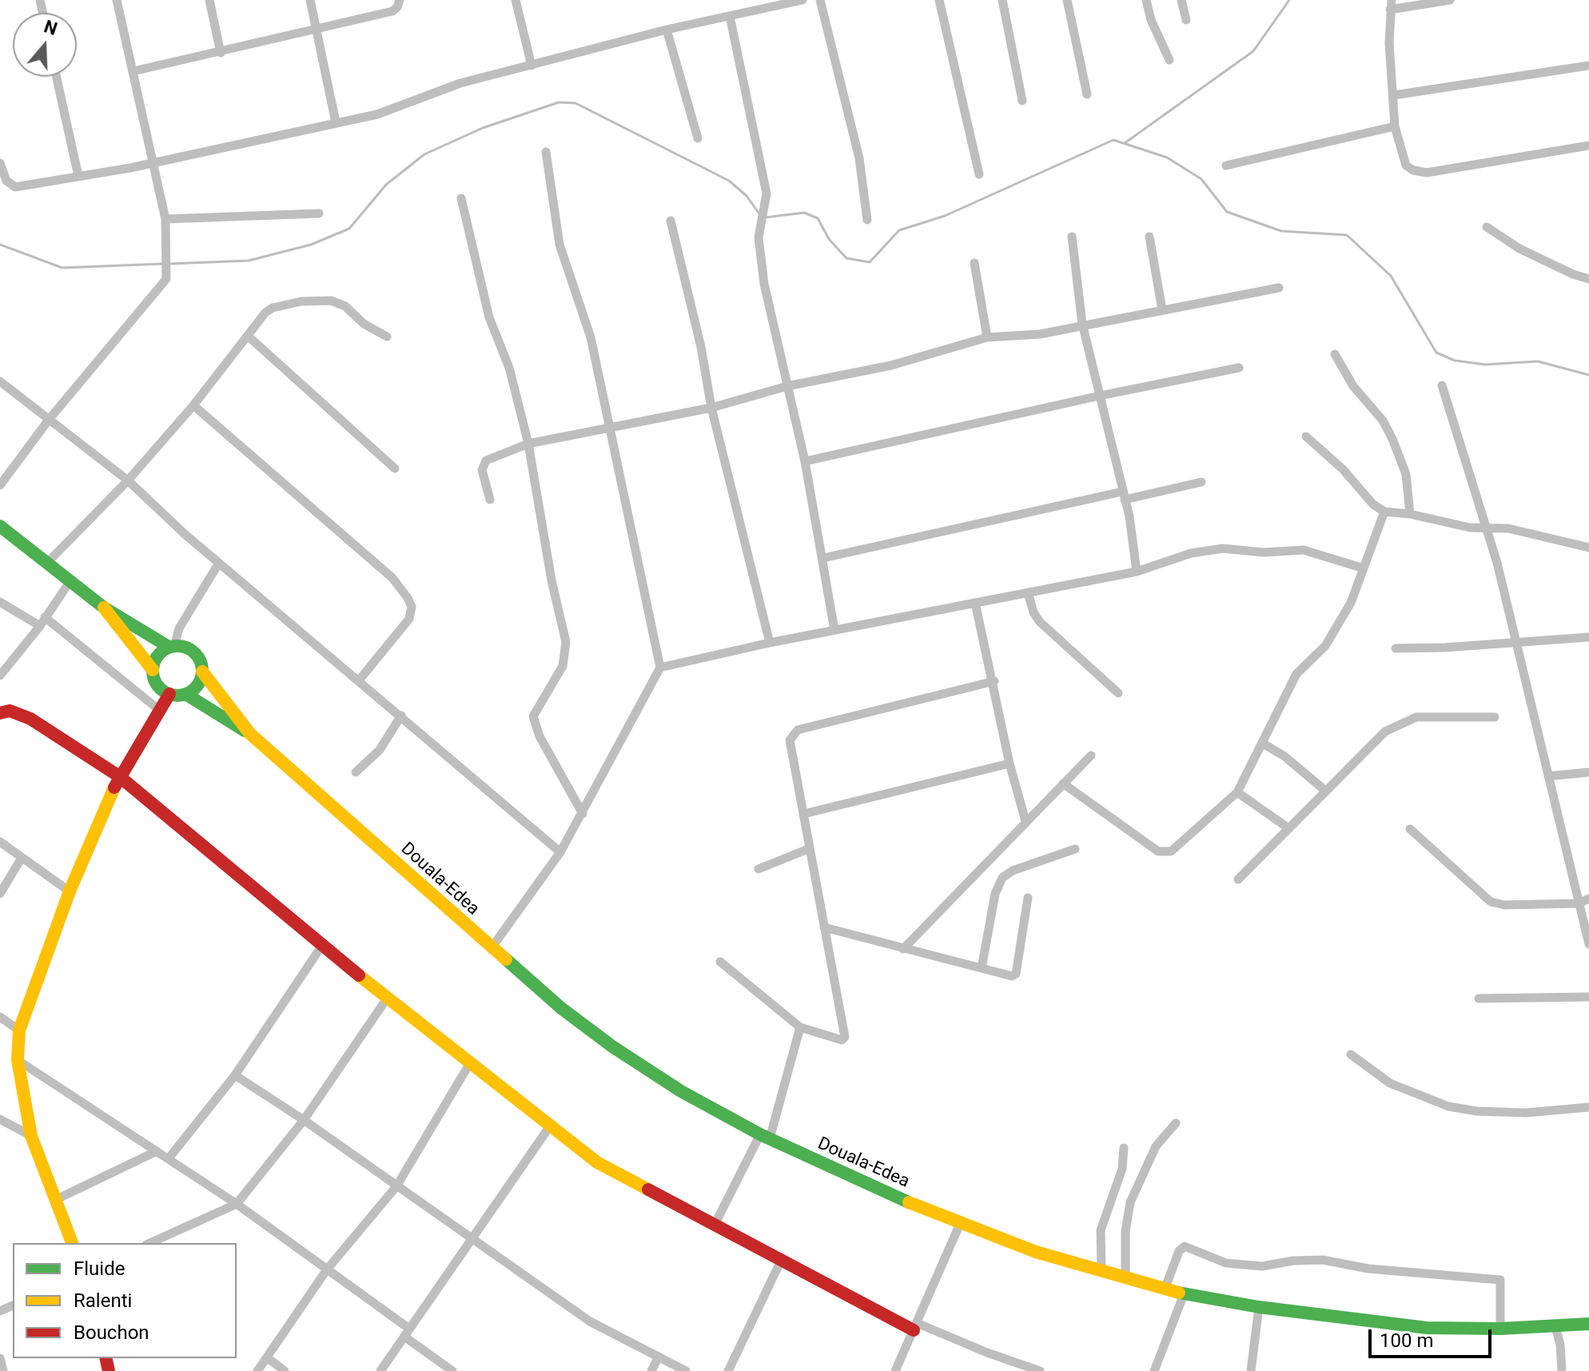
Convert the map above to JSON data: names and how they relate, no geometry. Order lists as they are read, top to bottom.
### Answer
{
  "streets": {
    "main road": ["Douala-Edea"]
  },
  "legend": ["Fluide", "Ralenti", "Bouchon"],
  "scale_bar": "100 m",
  "north": "top"
}
